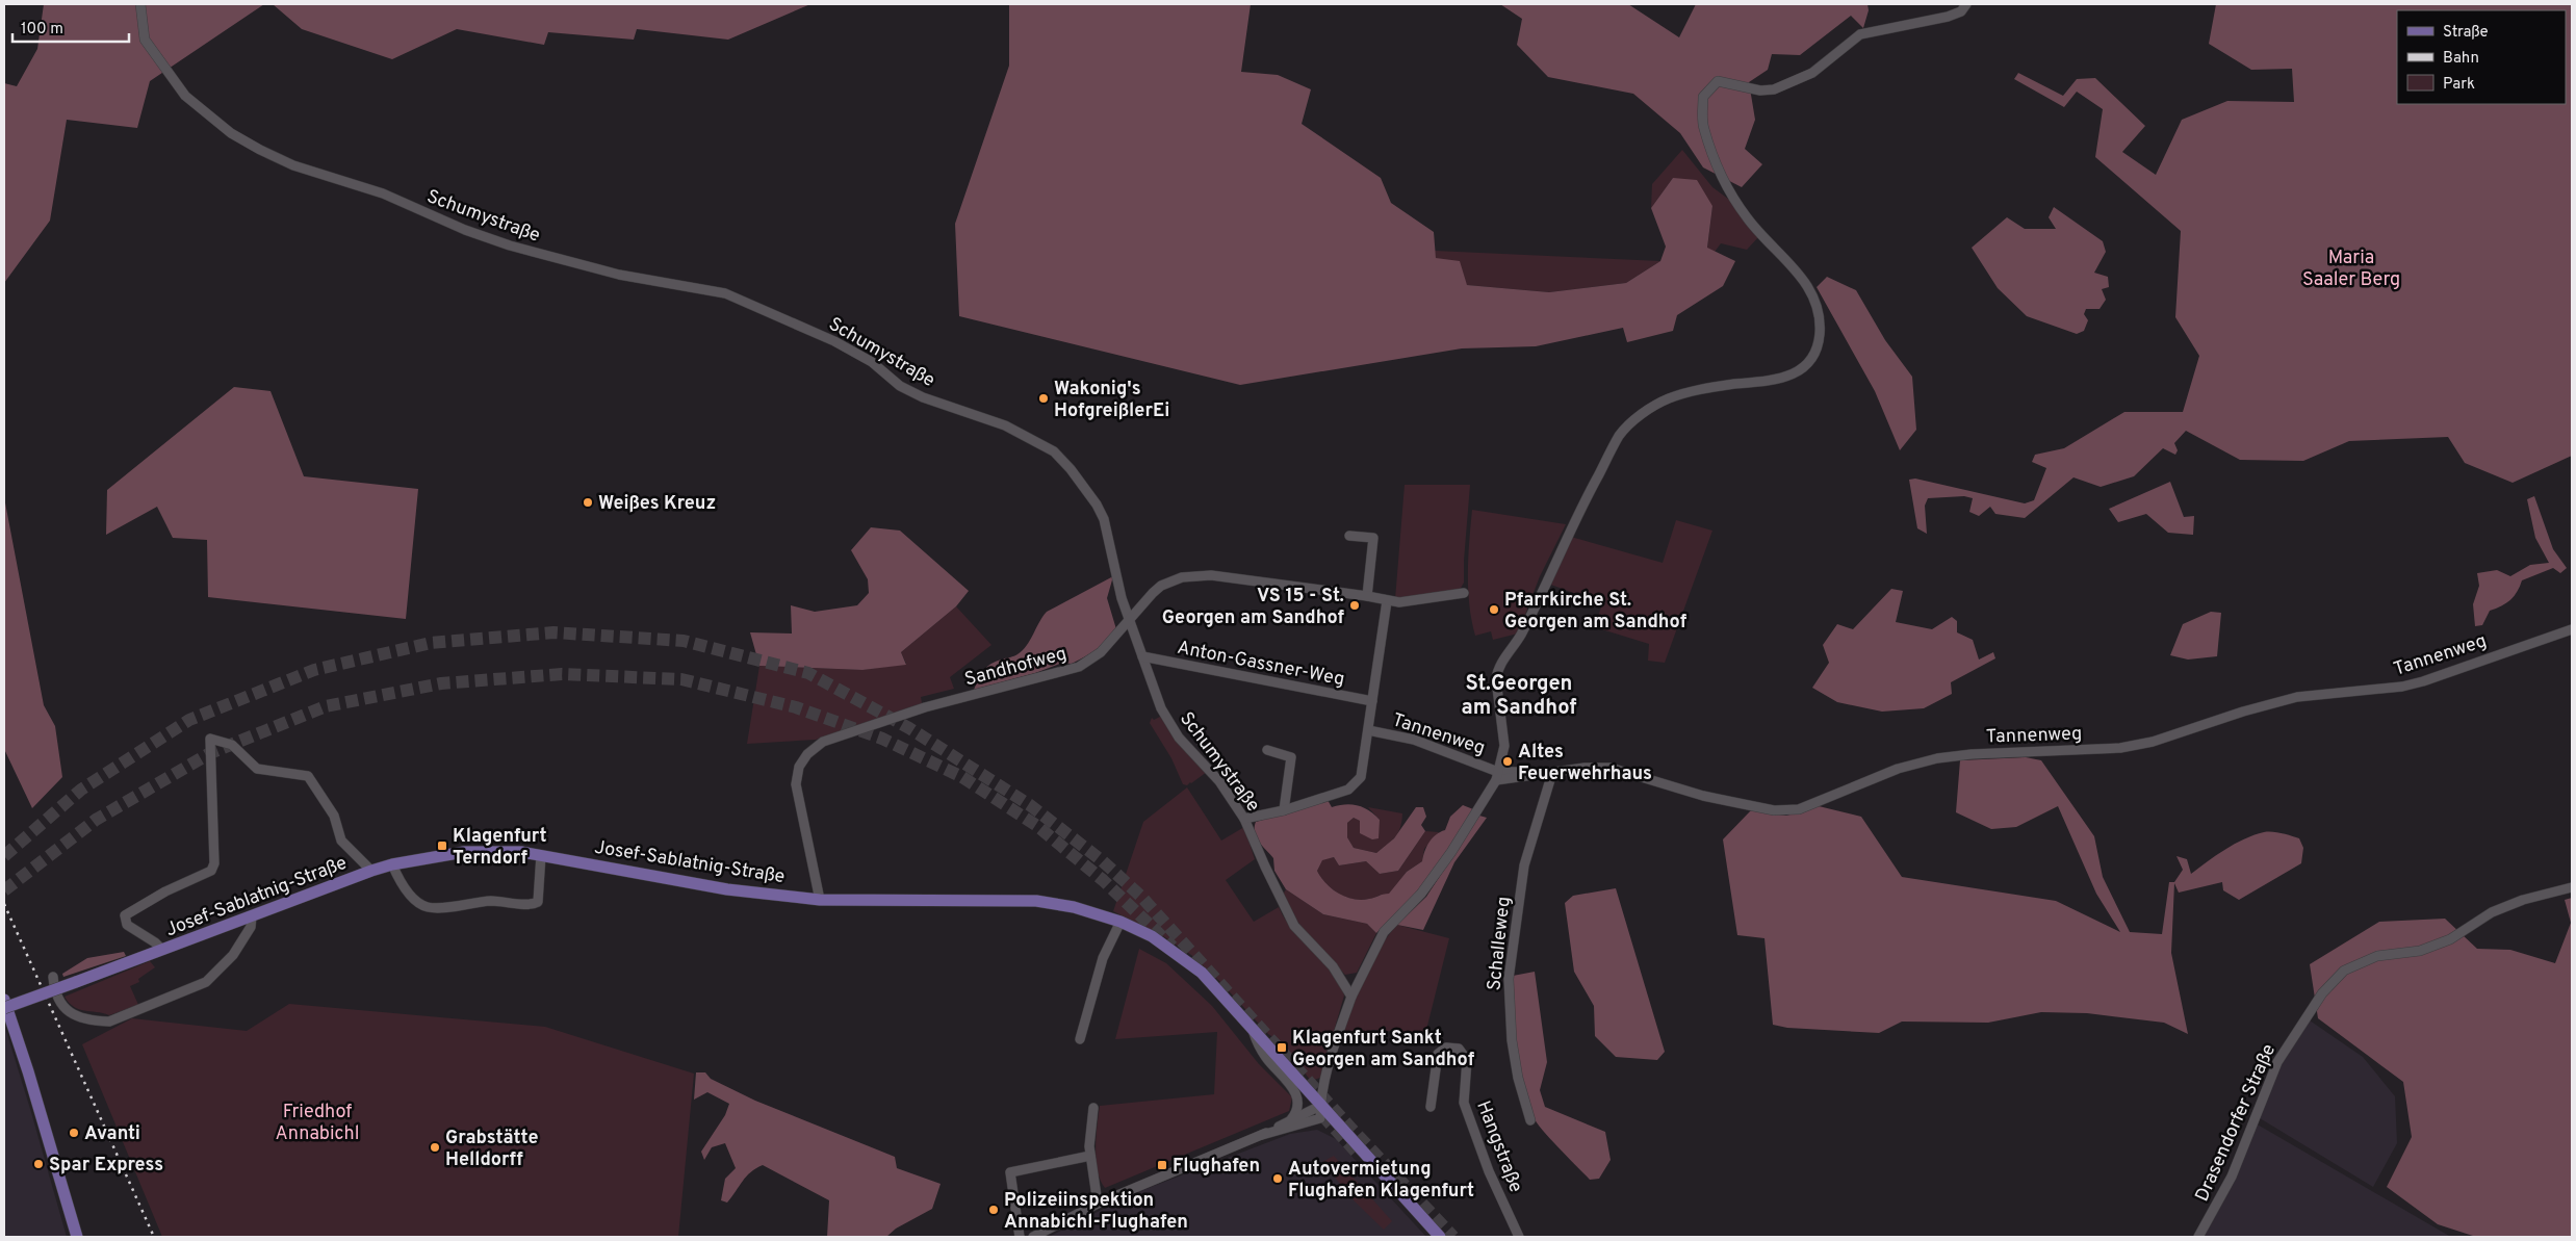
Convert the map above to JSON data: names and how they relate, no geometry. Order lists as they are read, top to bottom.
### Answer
{
  "streets": {
    "main road": ["Josef-Sablatnig-Straße"],
    "street": [
      "Schumystraße",
      "Tannenweg",
      "Anton-Gassner-Weg",
      "Sandhofweg",
      "Schalleweg",
      "Drasendorfer Straße",
      "Hangstraße"
    ]
  },
  "crossings": [
    ["Schumystraße", "Anton-Gassner-Weg"],
    ["Schumystraße", "Sandhofweg"],
    ["Tannenweg", "Schalleweg"],
    ["Sandhofweg", "Josef-Sablatnig-Straße"]
  ],
  "districts": ["St.Georgen am Sandhof"],
  "parks": ["Maria Saaler Berg", "Friedhof Annabichl"],
  "places": {
    "other": [
      "Wakonig's HofgreißlerEi",
      "Weißes Kreuz",
      "VS 15 - St. Georgen am Sandhof",
      "Pfarrkirche St. Georgen am Sandhof",
      "Altes Feuerwehrhaus",
      "Avanti",
      "Grabstätte Helldorff",
      "Spar Express",
      "Autovermietung Flughafen Klagenfurt",
      "Polizeiinspektion Annabichl-Flughafen"
    ],
    "transit": ["Klagenfurt Terndorf", "Klagenfurt Sankt Georgen am Sandhof", "Flughafen"]
  },
  "legend": ["Straße", "Bahn", "Park"],
  "scale_bar": "100 m"
}
